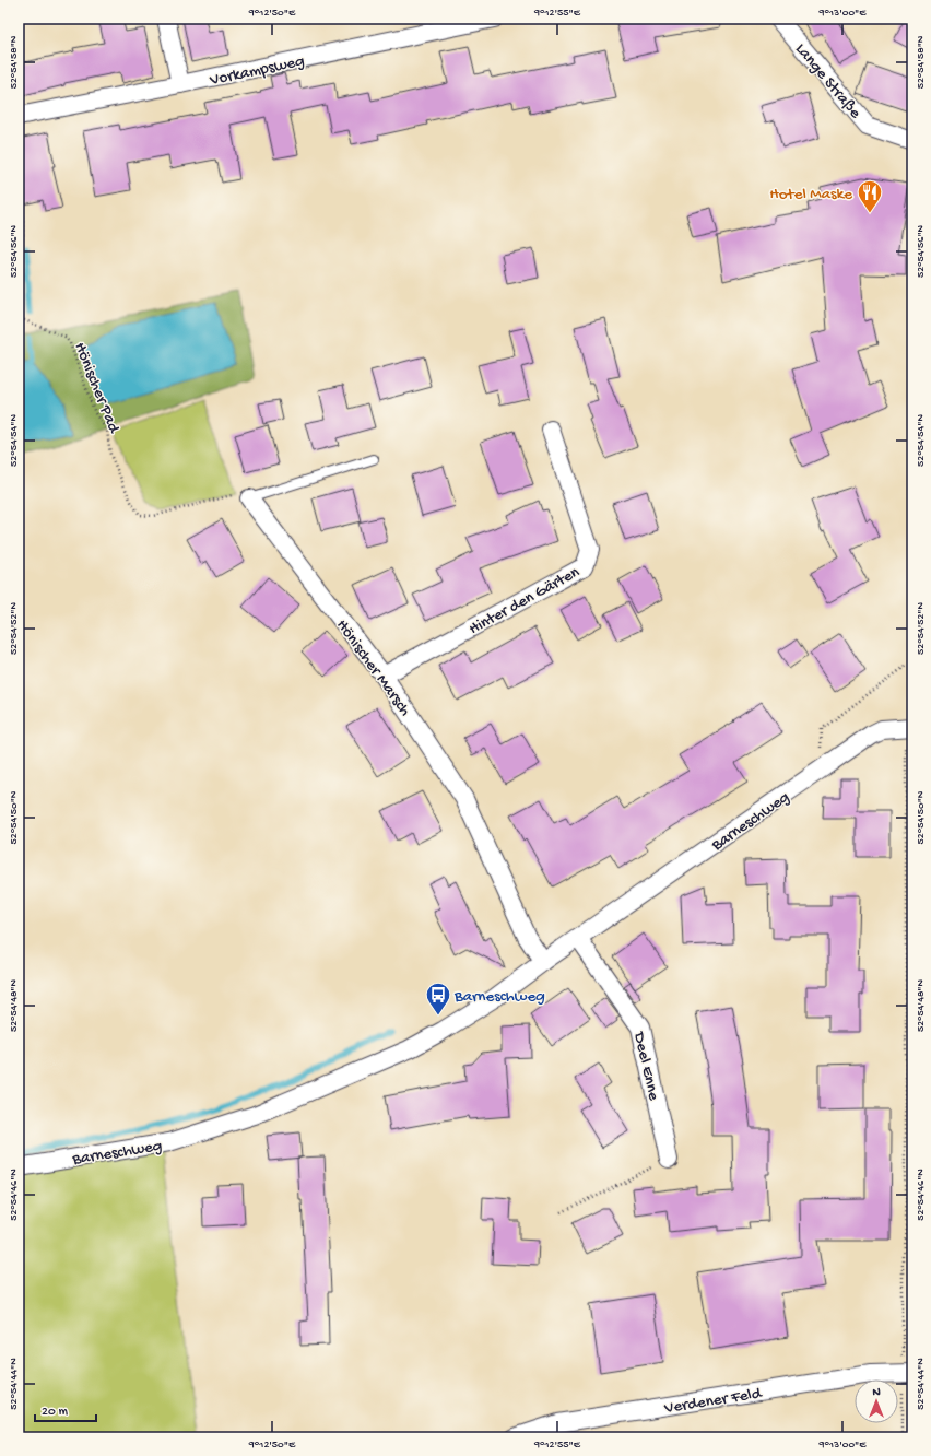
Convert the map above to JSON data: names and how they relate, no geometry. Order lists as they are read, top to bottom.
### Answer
{
  "streets": {
    "street": [
      "Vorkampsweg",
      "Lange Straße",
      "Hinter den Gärten",
      "Hönischer Marsch",
      "Barneschweg",
      "Deel Enne",
      "Verdener Feld"
    ],
    "path": ["Hönischer Pad"]
  },
  "crossings": [
    ["Hönischer Pad", "Hönischer Marsch"],
    ["Hinter den Gärten", "Hönischer Marsch"],
    ["Hönischer Marsch", "Barneschweg"],
    ["Barneschweg", "Deel Enne"]
  ],
  "places": {
    "restaurant": ["Hotel Maske"],
    "bus stop": ["Barneschweg"]
  },
  "scale_bar": "20 m",
  "north": "top",
  "coordinates": [
    "9°12'50\"E",
    "9°12'55\"E",
    "9°13'00\"E",
    "52°54'58\"N",
    "52°54'56\"N",
    "52°54'54\"N",
    "52°54'52\"N",
    "52°54'50\"N",
    "52°54'48\"N",
    "52°54'46\"N",
    "52°54'44\"N"
  ]
}
